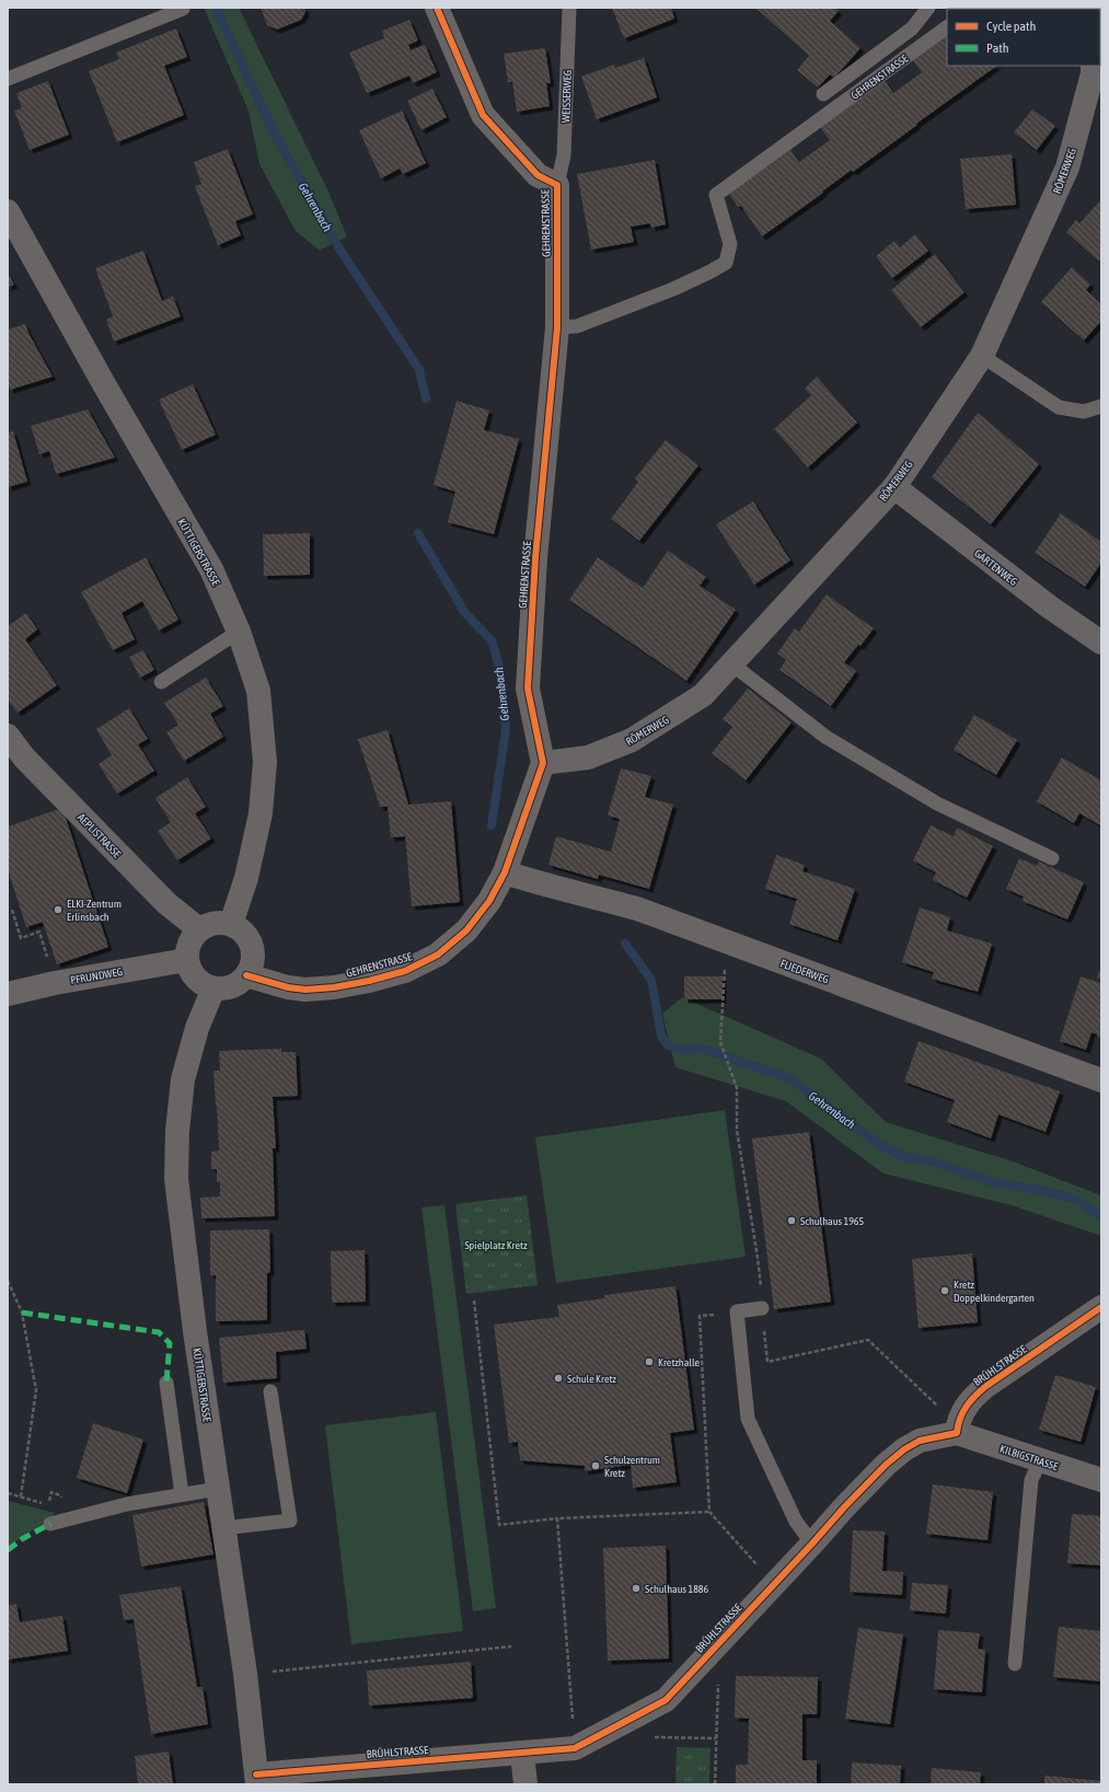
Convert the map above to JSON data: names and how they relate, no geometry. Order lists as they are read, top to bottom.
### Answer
{
  "streets": {
    "street": [
      "GEHRENSTRASSE",
      "RÖMERWEG",
      "KÜTTIGERSTRASSE",
      "GARTENWEG",
      "AEPLISTRASSE",
      "FLIEDERWEG",
      "PFRUNDWEG",
      "BRÜHLSTRASSE",
      "KILBIGSTRASSE"
    ],
    "lane": ["WEISSERWEG"]
  },
  "crossings": [
    ["GEHRENSTRASSE", "WEISSERWEG"],
    ["GEHRENSTRASSE", "RÖMERWEG"],
    ["GEHRENSTRASSE", "KÜTTIGERSTRASSE"],
    ["GEHRENSTRASSE", "AEPLISTRASSE"],
    ["GEHRENSTRASSE", "FLIEDERWEG"],
    ["GEHRENSTRASSE", "PFRUNDWEG"],
    ["RÖMERWEG", "GARTENWEG"],
    ["KÜTTIGERSTRASSE", "AEPLISTRASSE"],
    ["KÜTTIGERSTRASSE", "PFRUNDWEG"],
    ["KÜTTIGERSTRASSE", "BRÜHLSTRASSE"],
    ["AEPLISTRASSE", "PFRUNDWEG"],
    ["BRÜHLSTRASSE", "KILBIGSTRASSE"]
  ],
  "water": ["Gehrenbach"],
  "parks": ["Spielplatz Kretz"],
  "places": [
    "ELKI-Zentrum Erlinsbach",
    "Schulhaus 1965",
    "Kretz Doppelkindergarten",
    "Kretzhalle",
    "Schule Kretz",
    "Schulzentrum Kretz",
    "Schulhaus 1886"
  ],
  "legend": ["Cycle path", "Path"]
}
